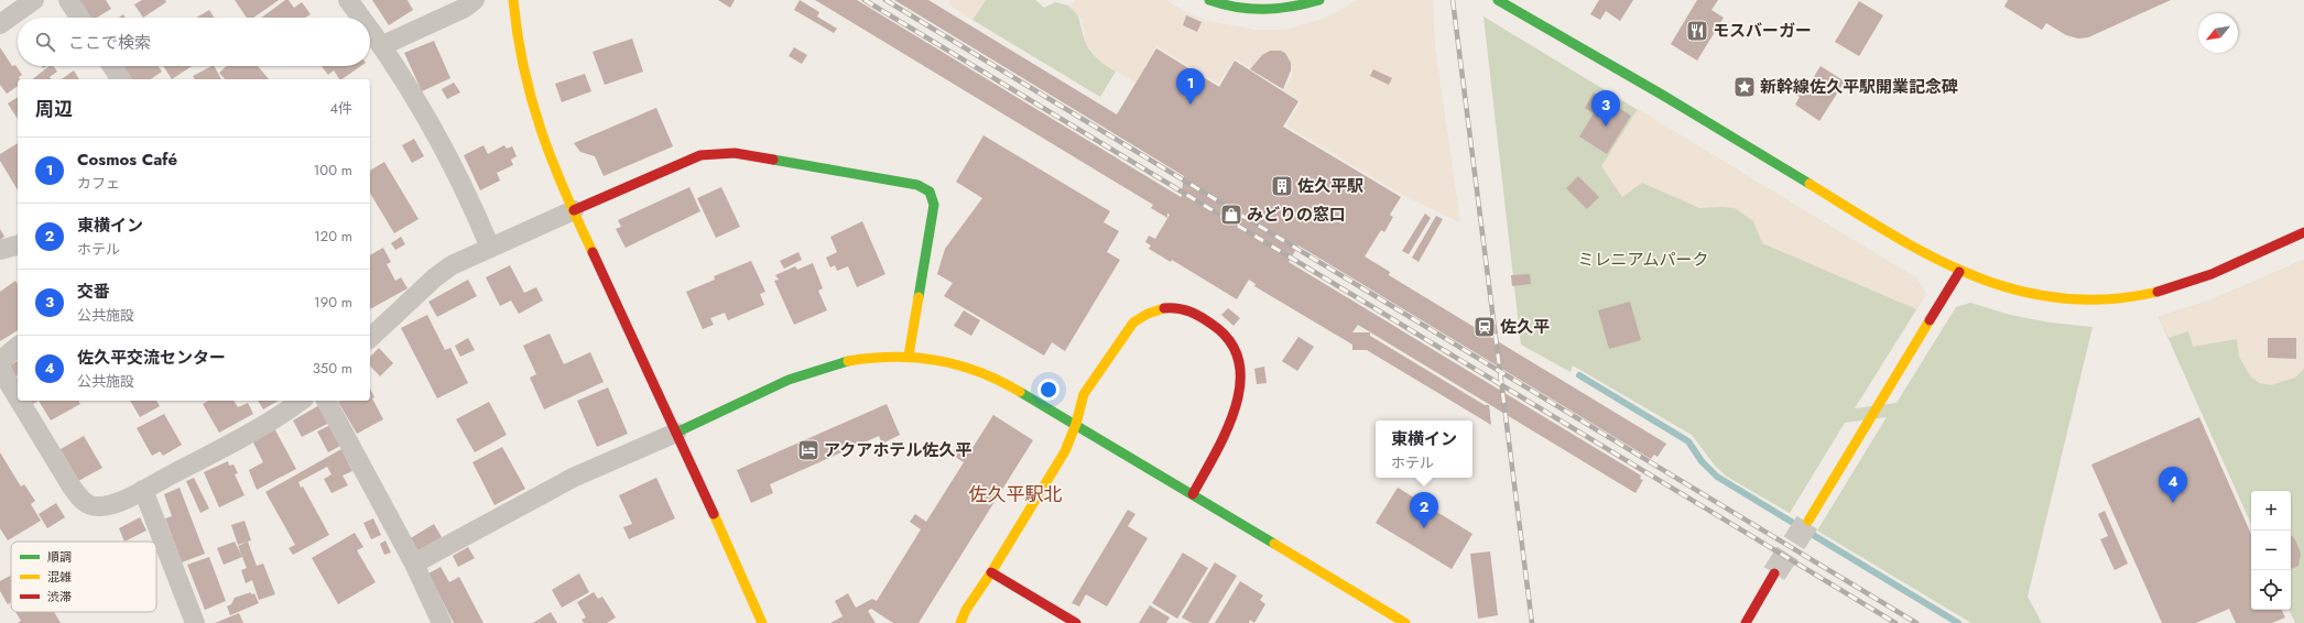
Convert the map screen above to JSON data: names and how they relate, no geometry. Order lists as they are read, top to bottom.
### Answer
{
  "districts": ["佐久平駅北"],
  "parks": ["ミレニアムパーク"],
  "places": {
    "restaurant": ["モスバーガー"],
    "place": ["新幹線佐久平駅開業記念碑"],
    "building": ["佐久平駅"],
    "shop": ["みどりの窓口"],
    "station": ["佐久平"],
    "hotel": ["アクアホテル佐久平"]
  },
  "legend": ["順調", "混雑", "渋滞"],
  "north": "bottom left",
  "page": {
    "search": "ここで検索",
    "pins": [
      "1",
      "3",
      "4",
      "2"
    ],
    "heading": ["周辺", "4件"],
    "list": [
      {
        "mark": "1",
        "name": "Cosmos Café",
        "note": "カフェ",
        "value": "100 m"
      },
      {
        "mark": "2",
        "name": "東横イン",
        "note": "ホテル",
        "value": "120 m"
      },
      {
        "mark": "3",
        "name": "交番",
        "note": "公共施設",
        "value": "190 m"
      },
      {
        "mark": "4",
        "name": "佐久平交流センター",
        "note": "公共施設",
        "value": "350 m"
      }
    ],
    "popup": ["東横イン", "ホテル"],
    "map_buttons": ["+", "−"]
  }
}
